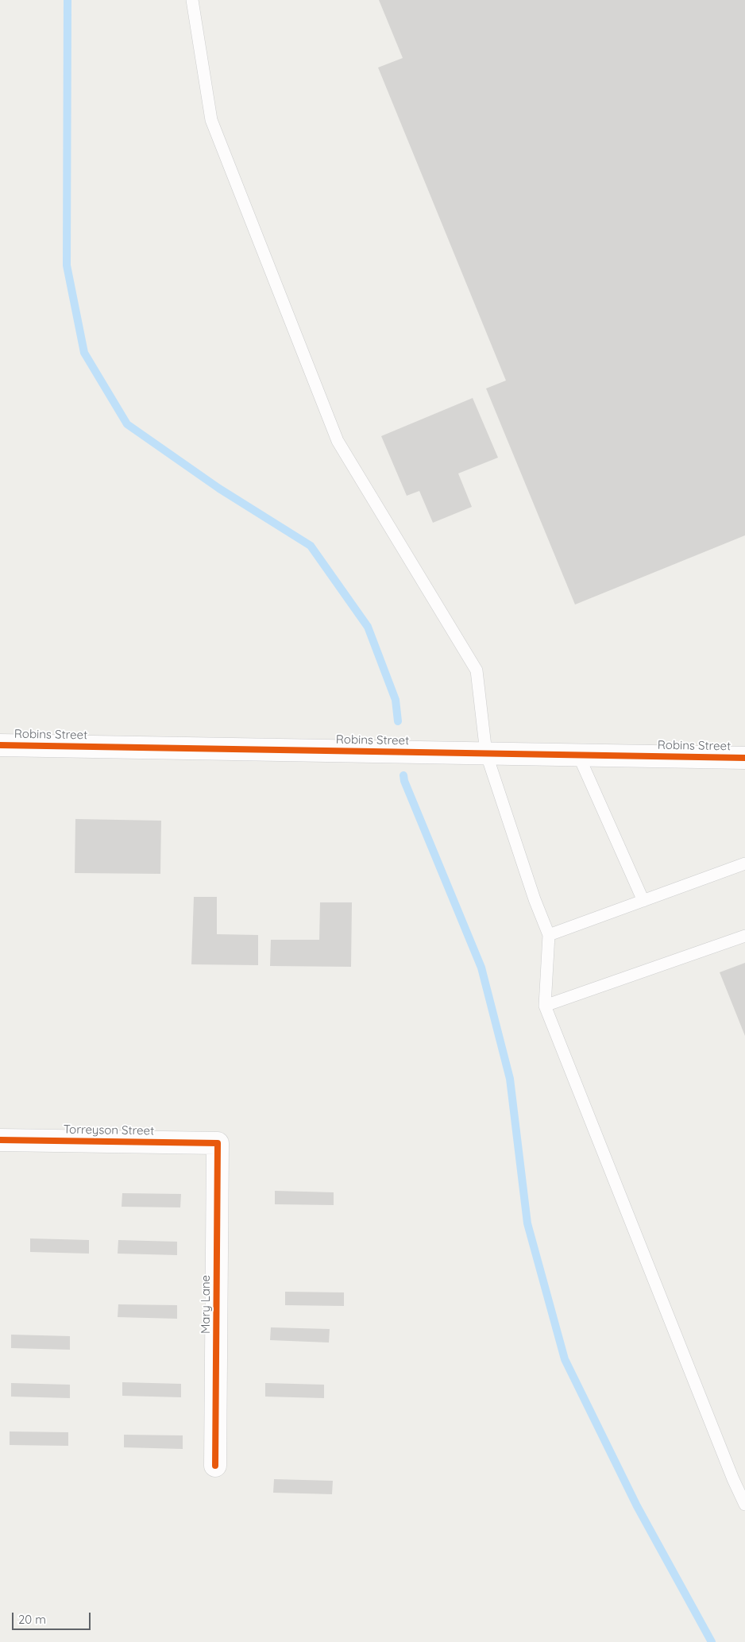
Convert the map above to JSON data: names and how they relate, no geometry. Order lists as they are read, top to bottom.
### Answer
{
  "streets": {
    "street": ["Robins Street", "Torreyson Street", "Mary Lane"]
  },
  "crossings": [
    ["Torreyson Street", "Mary Lane"]
  ],
  "scale_bar": "20 m"
}
